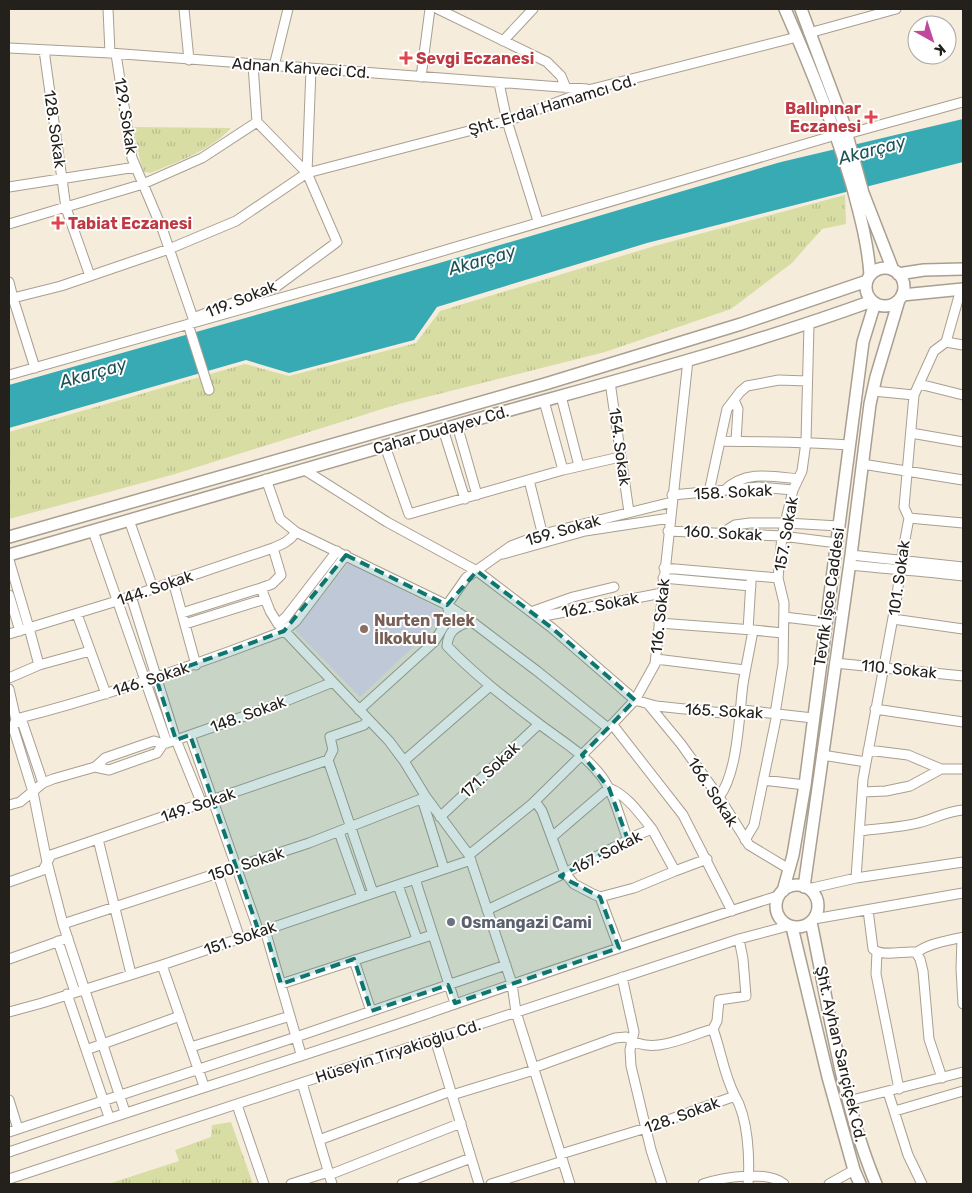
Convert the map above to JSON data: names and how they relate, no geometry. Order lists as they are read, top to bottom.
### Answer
{
  "streets": {
    "main road": [
      "Cahar Dudayev Cd.",
      "Tevfik İşce Caddesi",
      "Hüseyin Tiryakioğlu Cd.",
      "Şht. Ayhan Sarıçiçek Cd."
    ],
    "street": [
      "Adnan Kahveci Cd.",
      "Şht. Erdal Hamamcı Cd.",
      "129. Sokak",
      "128. Sokak",
      "119. Sokak",
      "154. Sokak",
      "158. Sokak",
      "159. Sokak",
      "160. Sokak",
      "157. Sokak",
      "101. Sokak",
      "144. Sokak",
      "162. Sokak",
      "116. Sokak",
      "110. Sokak",
      "146. Sokak",
      "165. Sokak",
      "148. Sokak",
      "171. Sokak",
      "166. Sokak",
      "149. Sokak",
      "167. Sokak",
      "150. Sokak",
      "151. Sokak"
    ]
  },
  "crossings": [
    ["Adnan Kahveci Cd.", "Şht. Erdal Hamamcı Cd."],
    ["Adnan Kahveci Cd.", "129. Sokak"],
    ["Adnan Kahveci Cd.", "128. Sokak"],
    ["Şht. Erdal Hamamcı Cd.", "119. Sokak"],
    ["129. Sokak", "119. Sokak"],
    ["Cahar Dudayev Cd.", "154. Sokak"],
    ["Cahar Dudayev Cd.", "157. Sokak"],
    ["Cahar Dudayev Cd.", "Tevfik İşce Caddesi"],
    ["Cahar Dudayev Cd.", "116. Sokak"],
    ["154. Sokak", "159. Sokak"],
    ["158. Sokak", "159. Sokak"],
    ["158. Sokak", "157. Sokak"],
    ["158. Sokak", "116. Sokak"],
    ["159. Sokak", "116. Sokak"],
    ["160. Sokak", "157. Sokak"],
    ["160. Sokak", "Tevfik İşce Caddesi"],
    ["160. Sokak", "116. Sokak"],
    ["157. Sokak", "165. Sokak"],
    ["157. Sokak", "166. Sokak"],
    ["101. Sokak", "110. Sokak"],
    ["101. Sokak", "Hüseyin Tiryakioğlu Cd."],
    ["Tevfik İşce Caddesi", "110. Sokak"],
    ["Tevfik İşce Caddesi", "165. Sokak"],
    ["Tevfik İşce Caddesi", "166. Sokak"],
    ["Tevfik İşce Caddesi", "Hüseyin Tiryakioğlu Cd."],
    ["Tevfik İşce Caddesi", "Şht. Ayhan Sarıçiçek Cd."],
    ["162. Sokak", "116. Sokak"],
    ["116. Sokak", "165. Sokak"],
    ["116. Sokak", "151. Sokak"],
    ["165. Sokak", "166. Sokak"],
    ["Hüseyin Tiryakioğlu Cd.", "Şht. Ayhan Sarıçiçek Cd."]
  ],
  "water": ["Akarçay"],
  "places": {
    "health": ["Sevgi Eczanesi", "Ballıpınar Eczanesi", "Tabiat Eczanesi"],
    "other": ["Nurten Telek İlkokulu", "Osmangazi Cami"]
  },
  "north": "bottom right"
}
